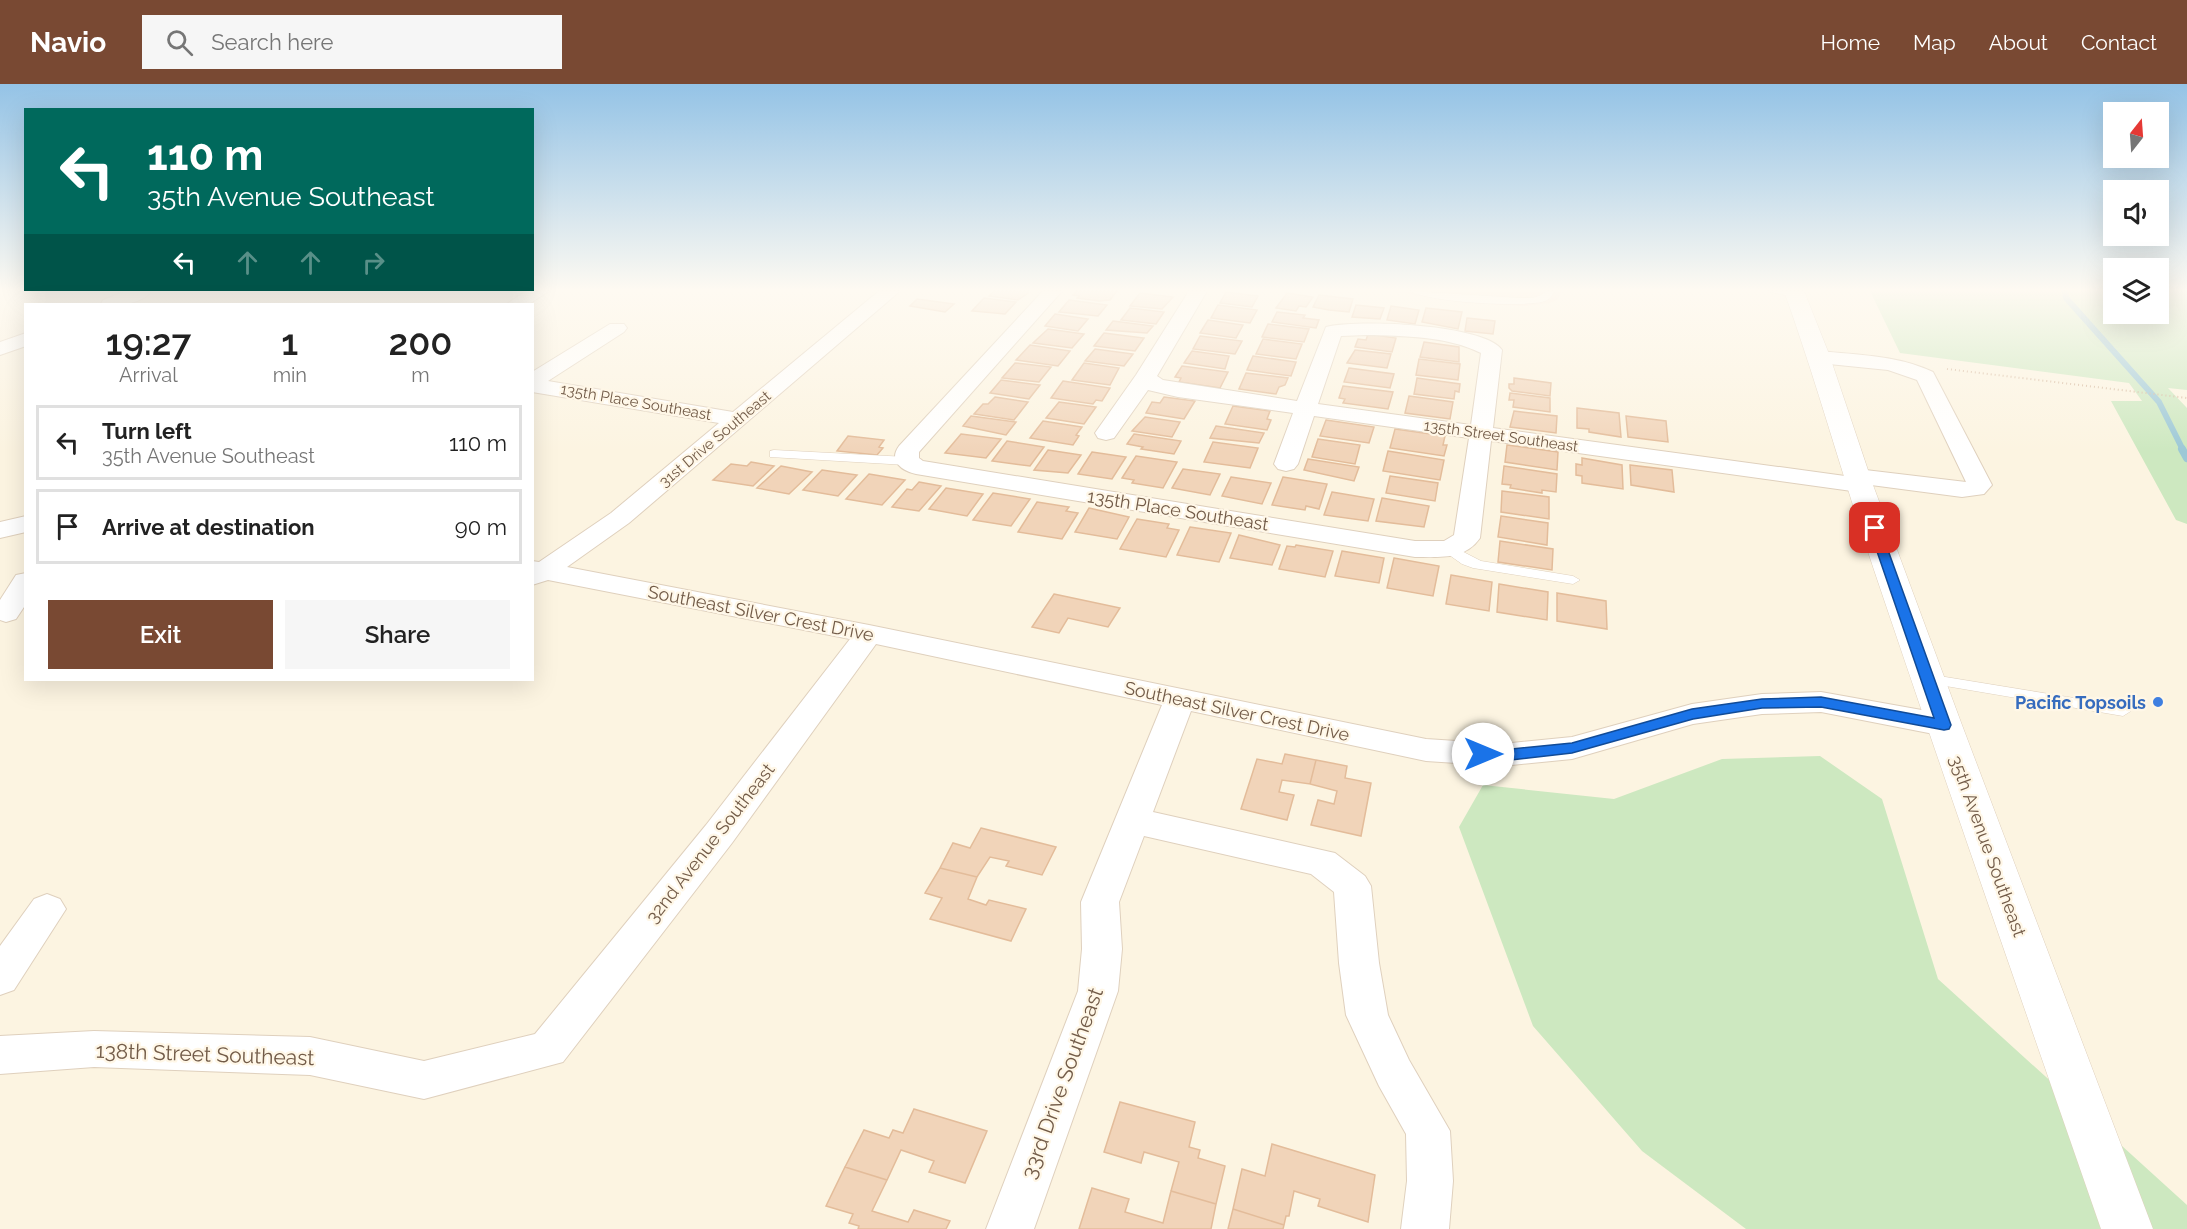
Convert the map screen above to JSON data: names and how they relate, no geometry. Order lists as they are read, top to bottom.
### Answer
{
  "streets": {
    "street": [
      "135th Place Southeast",
      "135th Street Southeast",
      "31st Drive Southeast",
      "Southeast Silver Crest Drive",
      "32nd Avenue Southeast",
      "35th Avenue Southeast",
      "138th Street Southeast",
      "33rd Drive Southeast"
    ]
  },
  "crossings": [
    ["135th Place Southeast", "31st Drive Southeast"],
    ["135th Street Southeast", "35th Avenue Southeast"],
    ["31st Drive Southeast", "Southeast Silver Crest Drive"],
    ["Southeast Silver Crest Drive", "32nd Avenue Southeast"],
    ["Southeast Silver Crest Drive", "35th Avenue Southeast"],
    ["Southeast Silver Crest Drive", "33rd Drive Southeast"],
    ["32nd Avenue Southeast", "138th Street Southeast"]
  ],
  "places": ["Pacific Topsoils"],
  "north": "top",
  "page": {
    "header": "Navio",
    "search": "Search here",
    "nav": [
      "Home",
      "Map",
      "About",
      "Contact"
    ],
    "turn": ["110 m", "35th Avenue Southeast"],
    "eta": [
      "19:27",
      "Arrival",
      "1",
      "min",
      "200",
      "m"
    ],
    "list": [
      {
        "name": "Turn left",
        "note": "35th Avenue Southeast",
        "value": "110 m"
      },
      {
        "name": "Arrive at destination",
        "value": "90 m"
      }
    ],
    "buttons": ["Exit", "Share"]
  }
}
